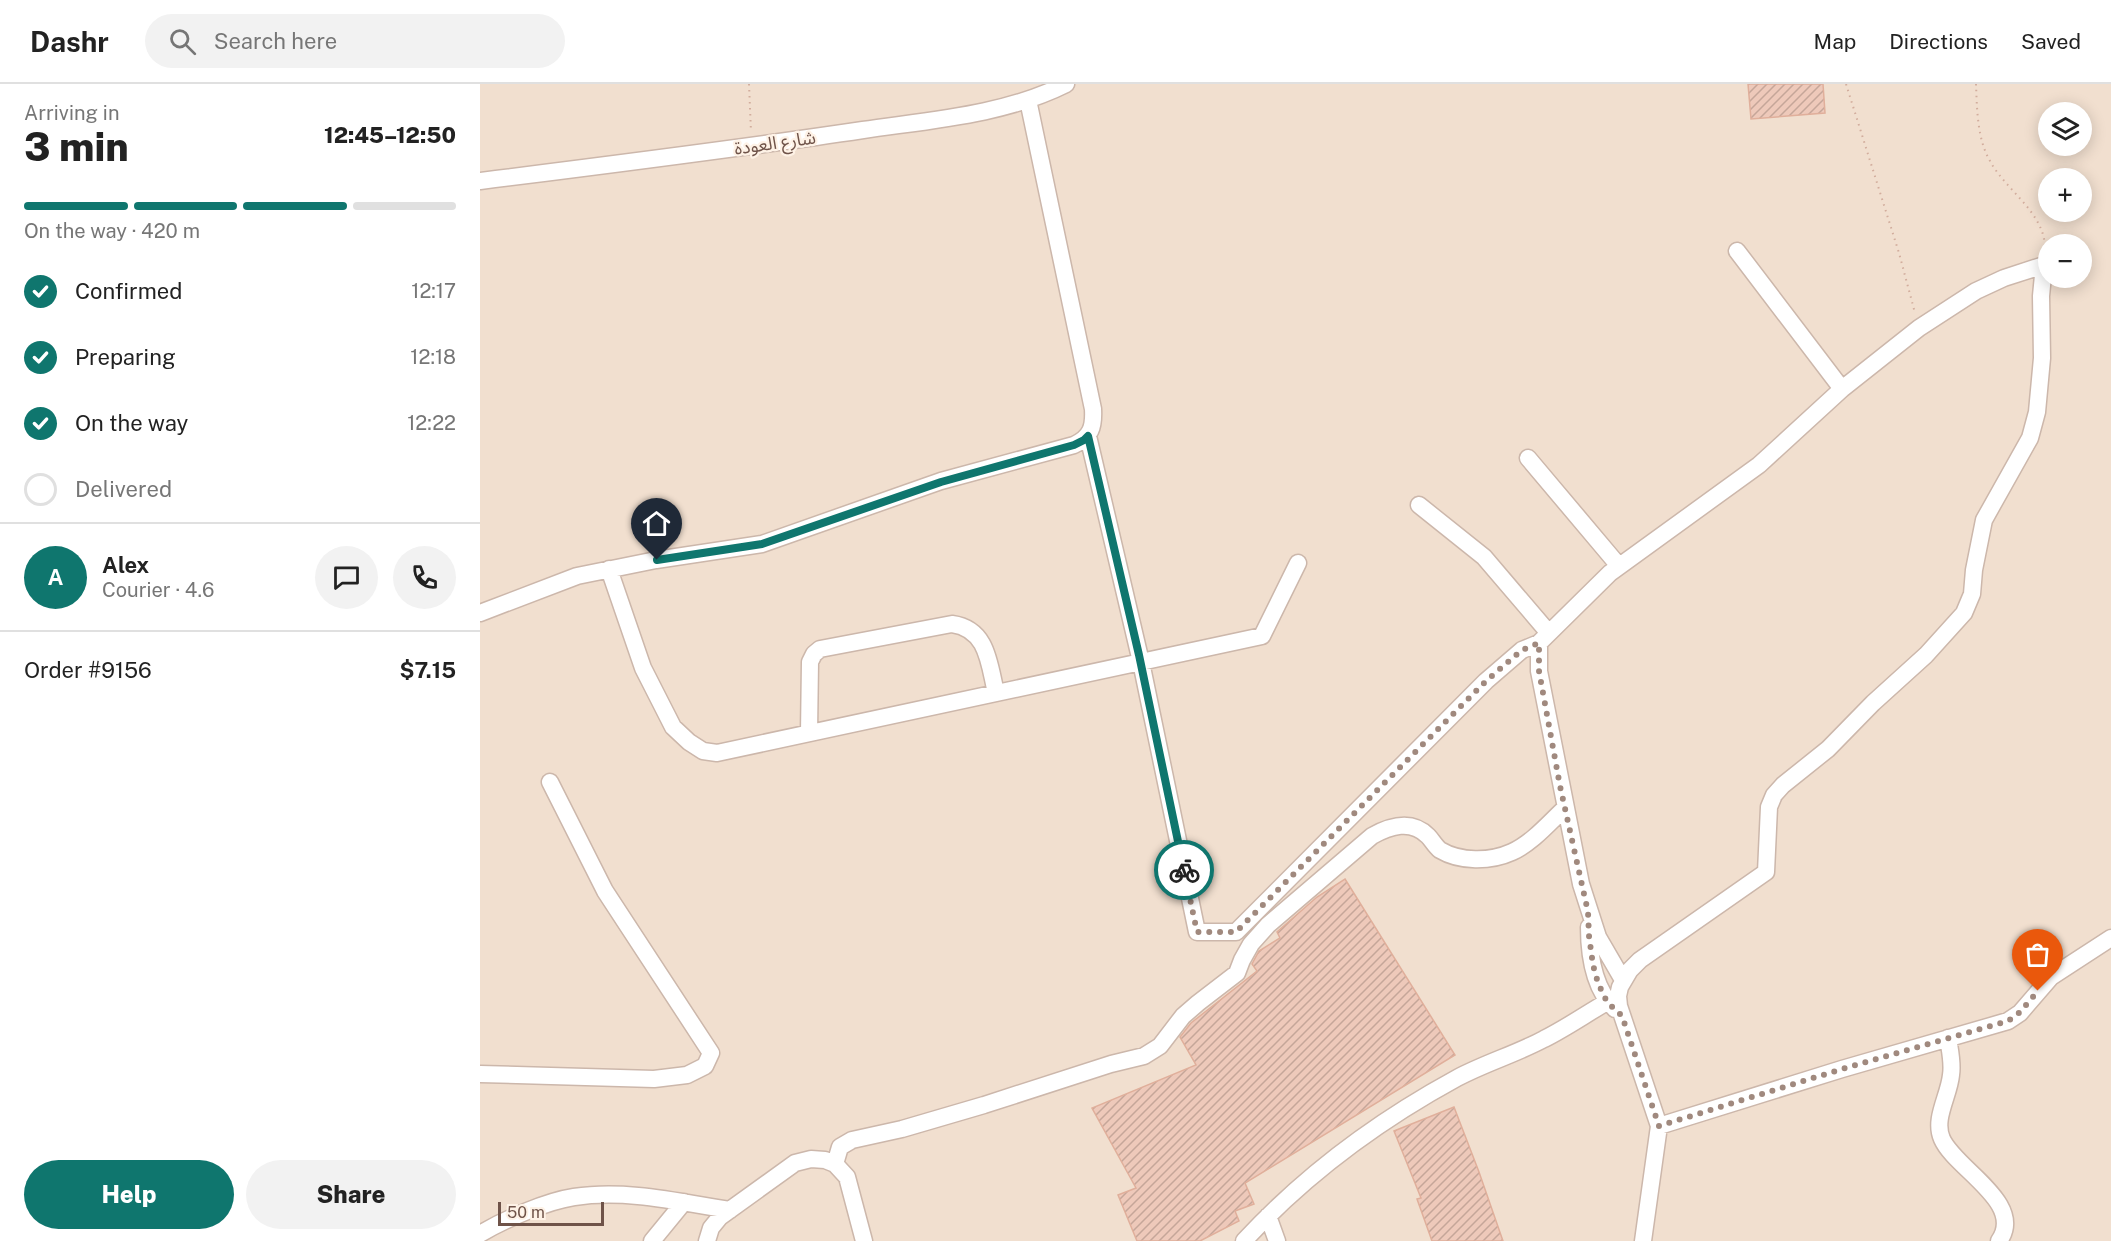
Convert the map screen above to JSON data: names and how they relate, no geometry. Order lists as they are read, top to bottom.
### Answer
{
  "streets": {
    "street": ["شارع العودة"]
  },
  "scale_bar": "50 m",
  "page": {
    "header": "Dashr",
    "search": "Search here",
    "nav": ["Map", "Directions", "Saved"],
    "heading": ["3 min", "Arriving in", "12:45–12:50"],
    "panel": [
      "Alex",
      "Courier · 4.6",
      "Order #9156",
      "$7.15"
    ],
    "map_buttons": ["+", "−"],
    "bar": "On the way · 420 m",
    "list": [
      ["Confirmed", "12:17"],
      ["Preparing", "12:18"],
      ["On the way", "12:22"],
      "Delivered"
    ],
    "round": "A",
    "buttons": ["Help", "Share"],
    "scale": "50 m"
  }
}
